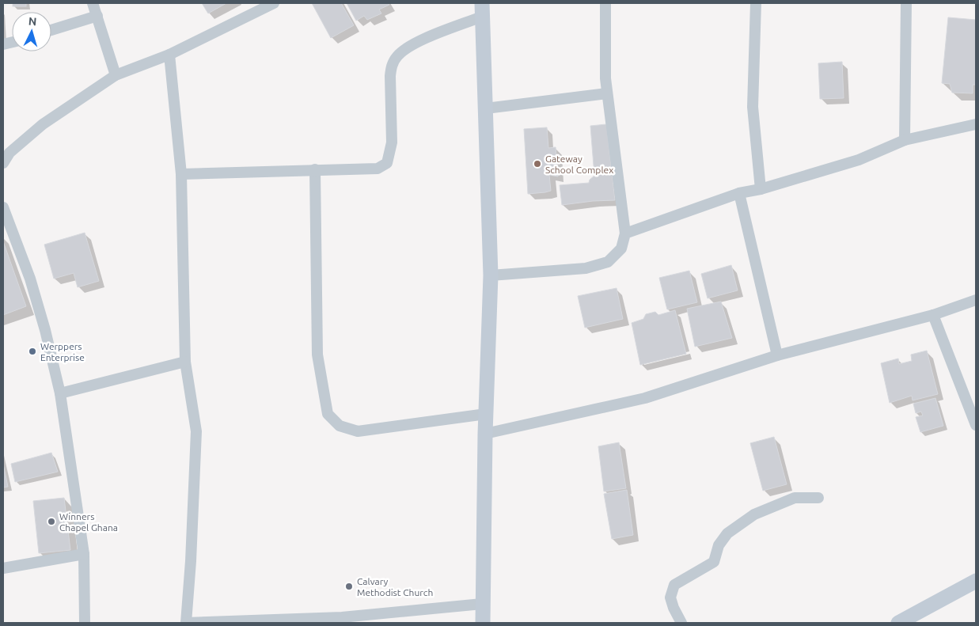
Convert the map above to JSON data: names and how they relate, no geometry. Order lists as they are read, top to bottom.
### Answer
{
  "places": [
    "Gateway School Complex",
    "Werppers Enterprise",
    "Winners Chapel Ghana",
    "Calvary Methodist Church"
  ],
  "north": "top"
}
